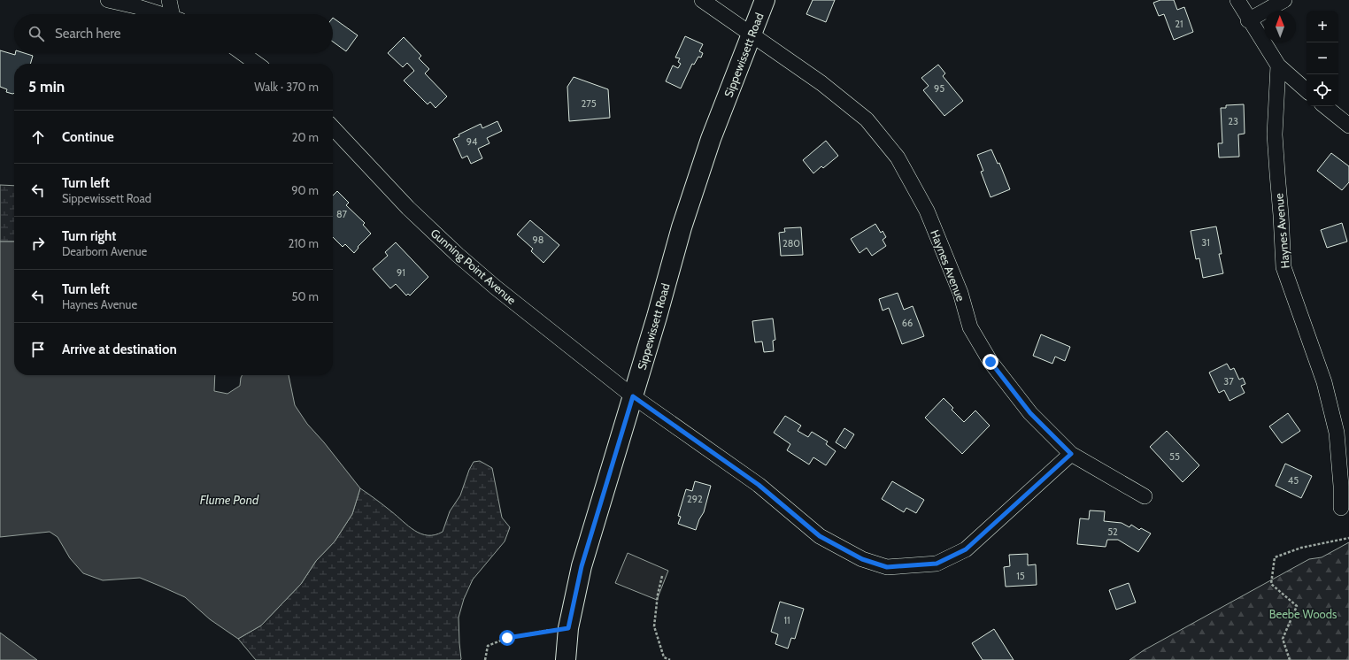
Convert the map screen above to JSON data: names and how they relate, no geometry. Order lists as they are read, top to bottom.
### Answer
{
  "streets": {
    "main road": ["Sippewissett Road"],
    "street": ["Haynes Avenue", "Gunning Point Avenue"]
  },
  "crossings": [
    ["Sippewissett Road", "Haynes Avenue"],
    ["Sippewissett Road", "Gunning Point Avenue"],
    ["Haynes Avenue", "Gunning Point Avenue"]
  ],
  "water": ["Flume Pond"],
  "parks": ["Beebe Woods"],
  "house_numbers": [
    "21",
    "95",
    "275",
    "23",
    "94",
    "87",
    "98",
    "31",
    "280",
    "91",
    "66",
    "37",
    "55",
    "45",
    "292",
    "52",
    "15",
    "11"
  ],
  "north": "top",
  "page": {
    "map_buttons": ["+", "−"],
    "search": "Search here",
    "heading": ["5 min", "Walk · 370 m"],
    "list": [
      ["Continue", "20 m"],
      ["Turn left", "Sippewissett Road", "90 m"],
      ["Turn right", "Dearborn Avenue", "210 m"],
      ["Turn left", "Haynes Avenue", "50 m"],
      "Arrive at destination"
    ]
  }
}
